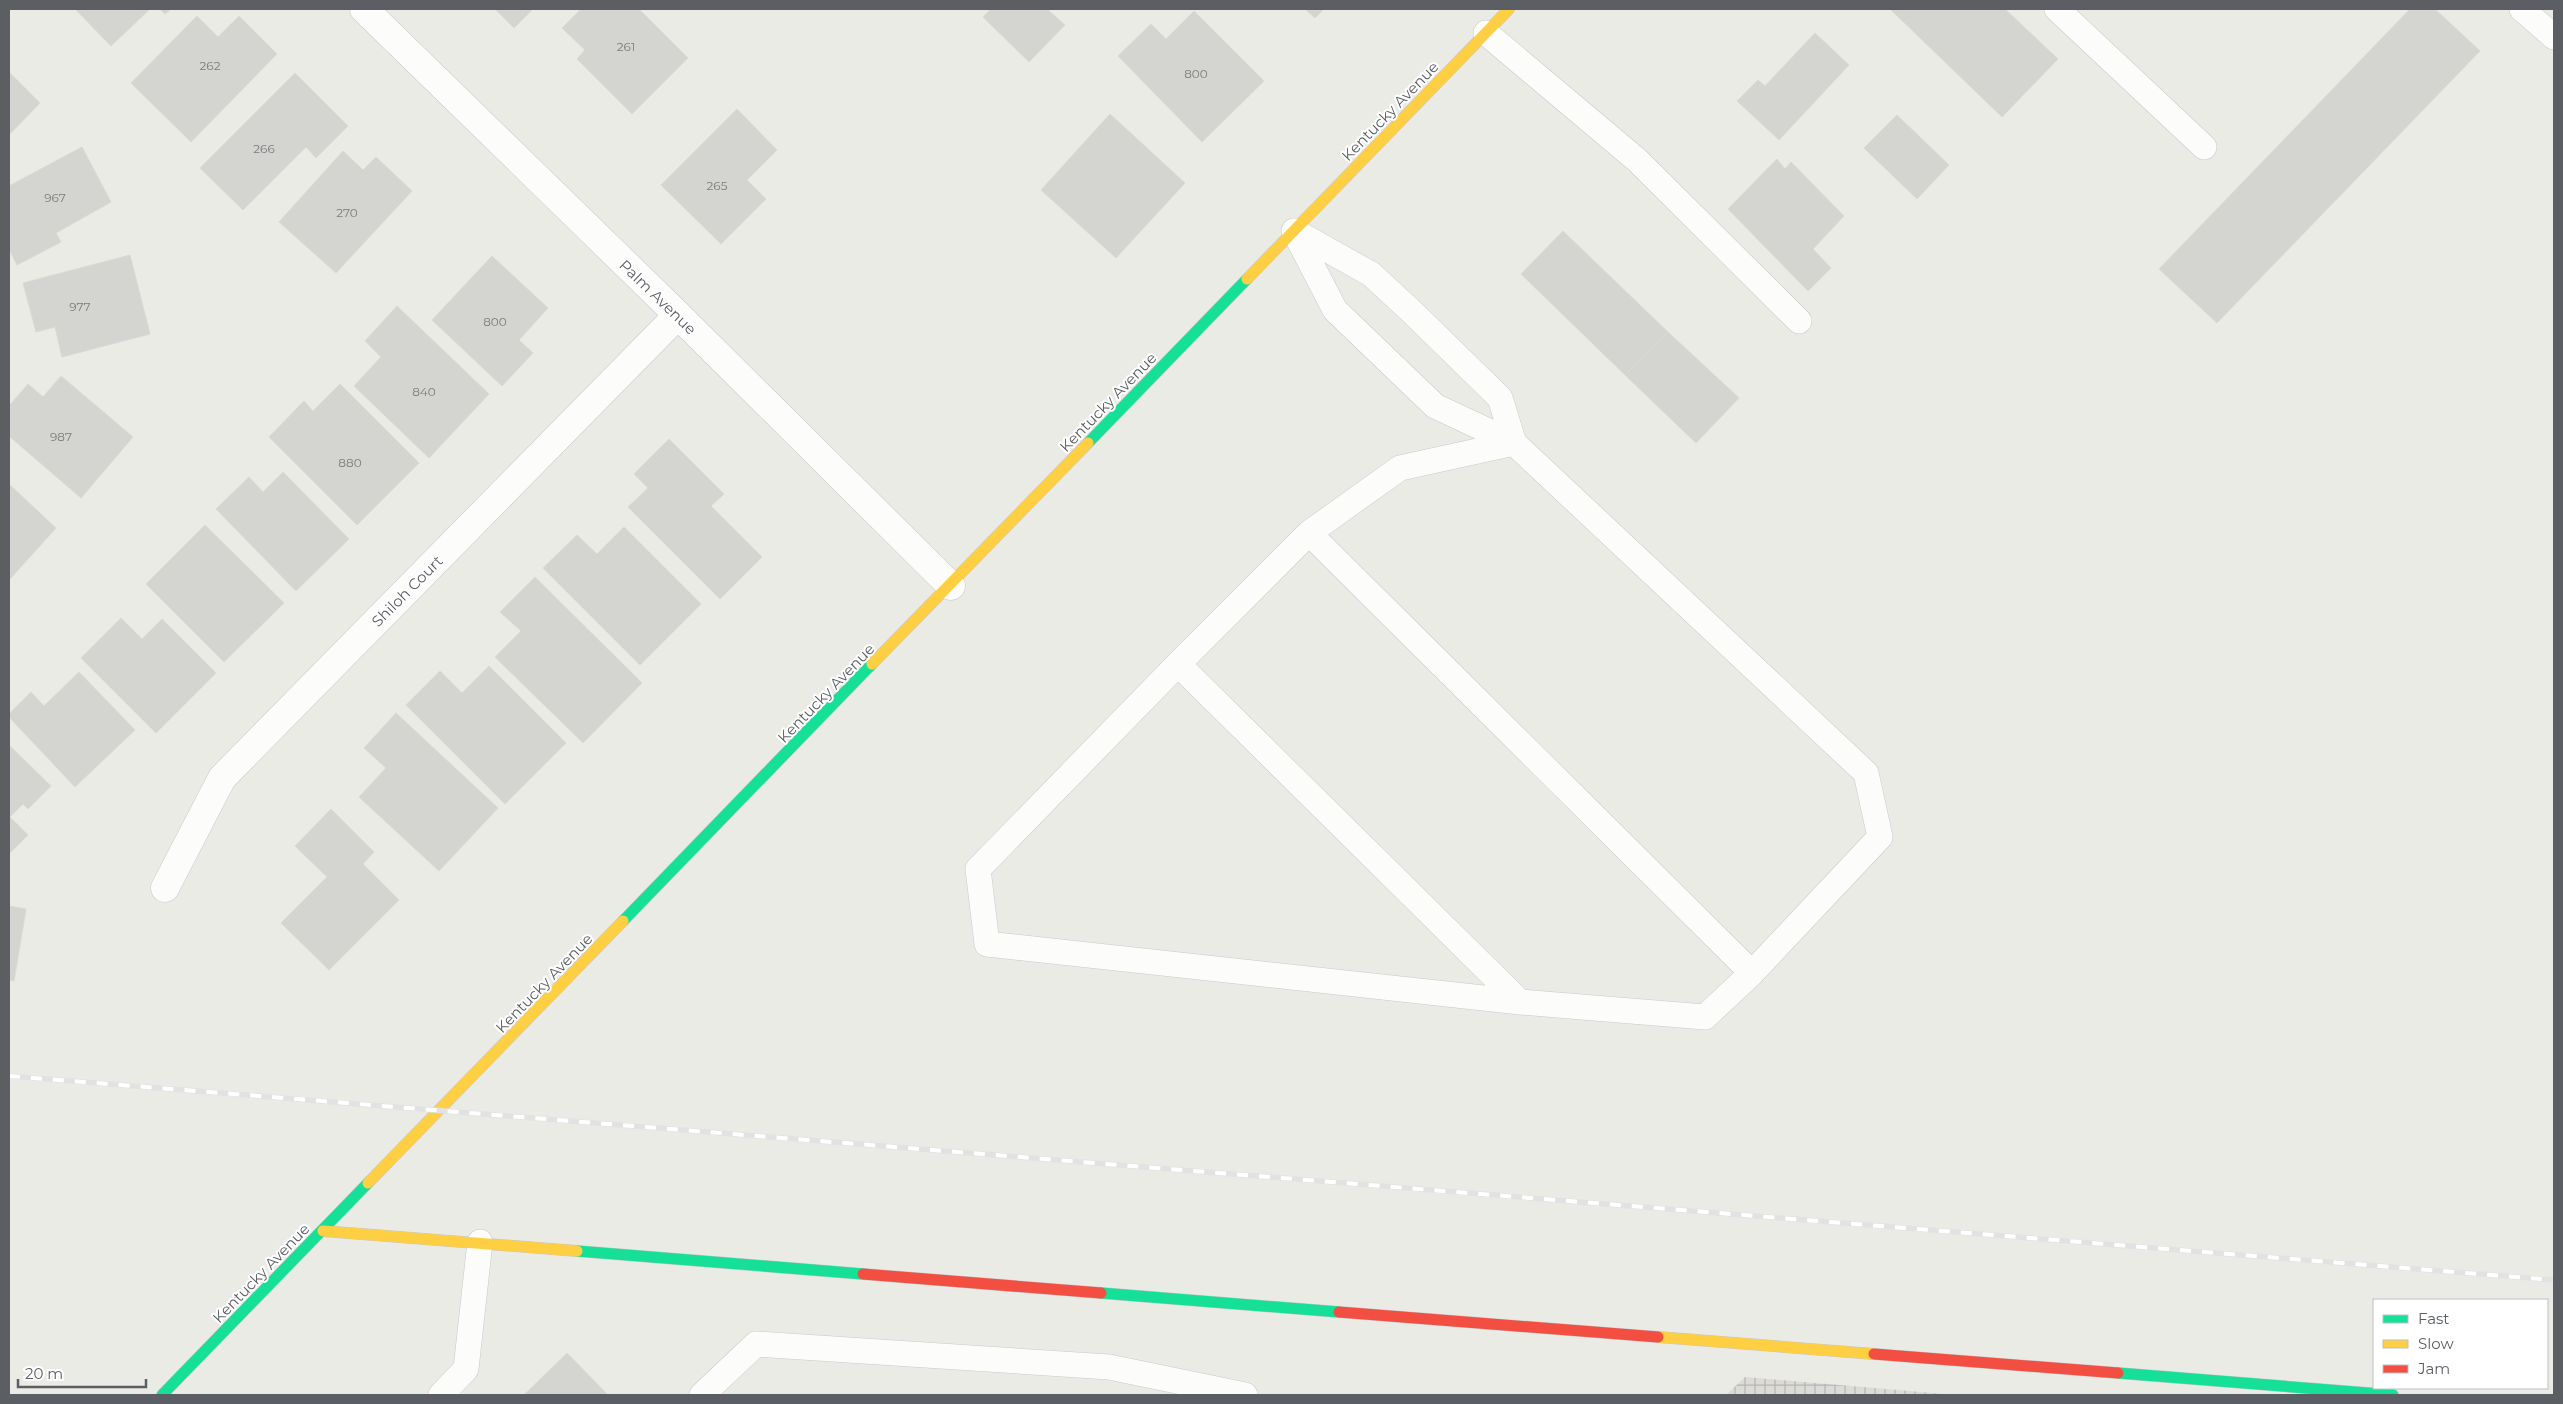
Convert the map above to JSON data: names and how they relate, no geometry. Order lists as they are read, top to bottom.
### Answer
{
  "streets": {
    "street": ["Kentucky Avenue", "Palm Avenue", "Shiloh Court"]
  },
  "crossings": [
    ["Kentucky Avenue", "Palm Avenue"],
    ["Palm Avenue", "Shiloh Court"]
  ],
  "house_numbers": [
    "261",
    "262",
    "800",
    "266",
    "265",
    "967",
    "270",
    "977",
    "800",
    "840",
    "987",
    "880"
  ],
  "legend": ["Fast", "Slow", "Jam"],
  "scale_bar": "20 m"
}
